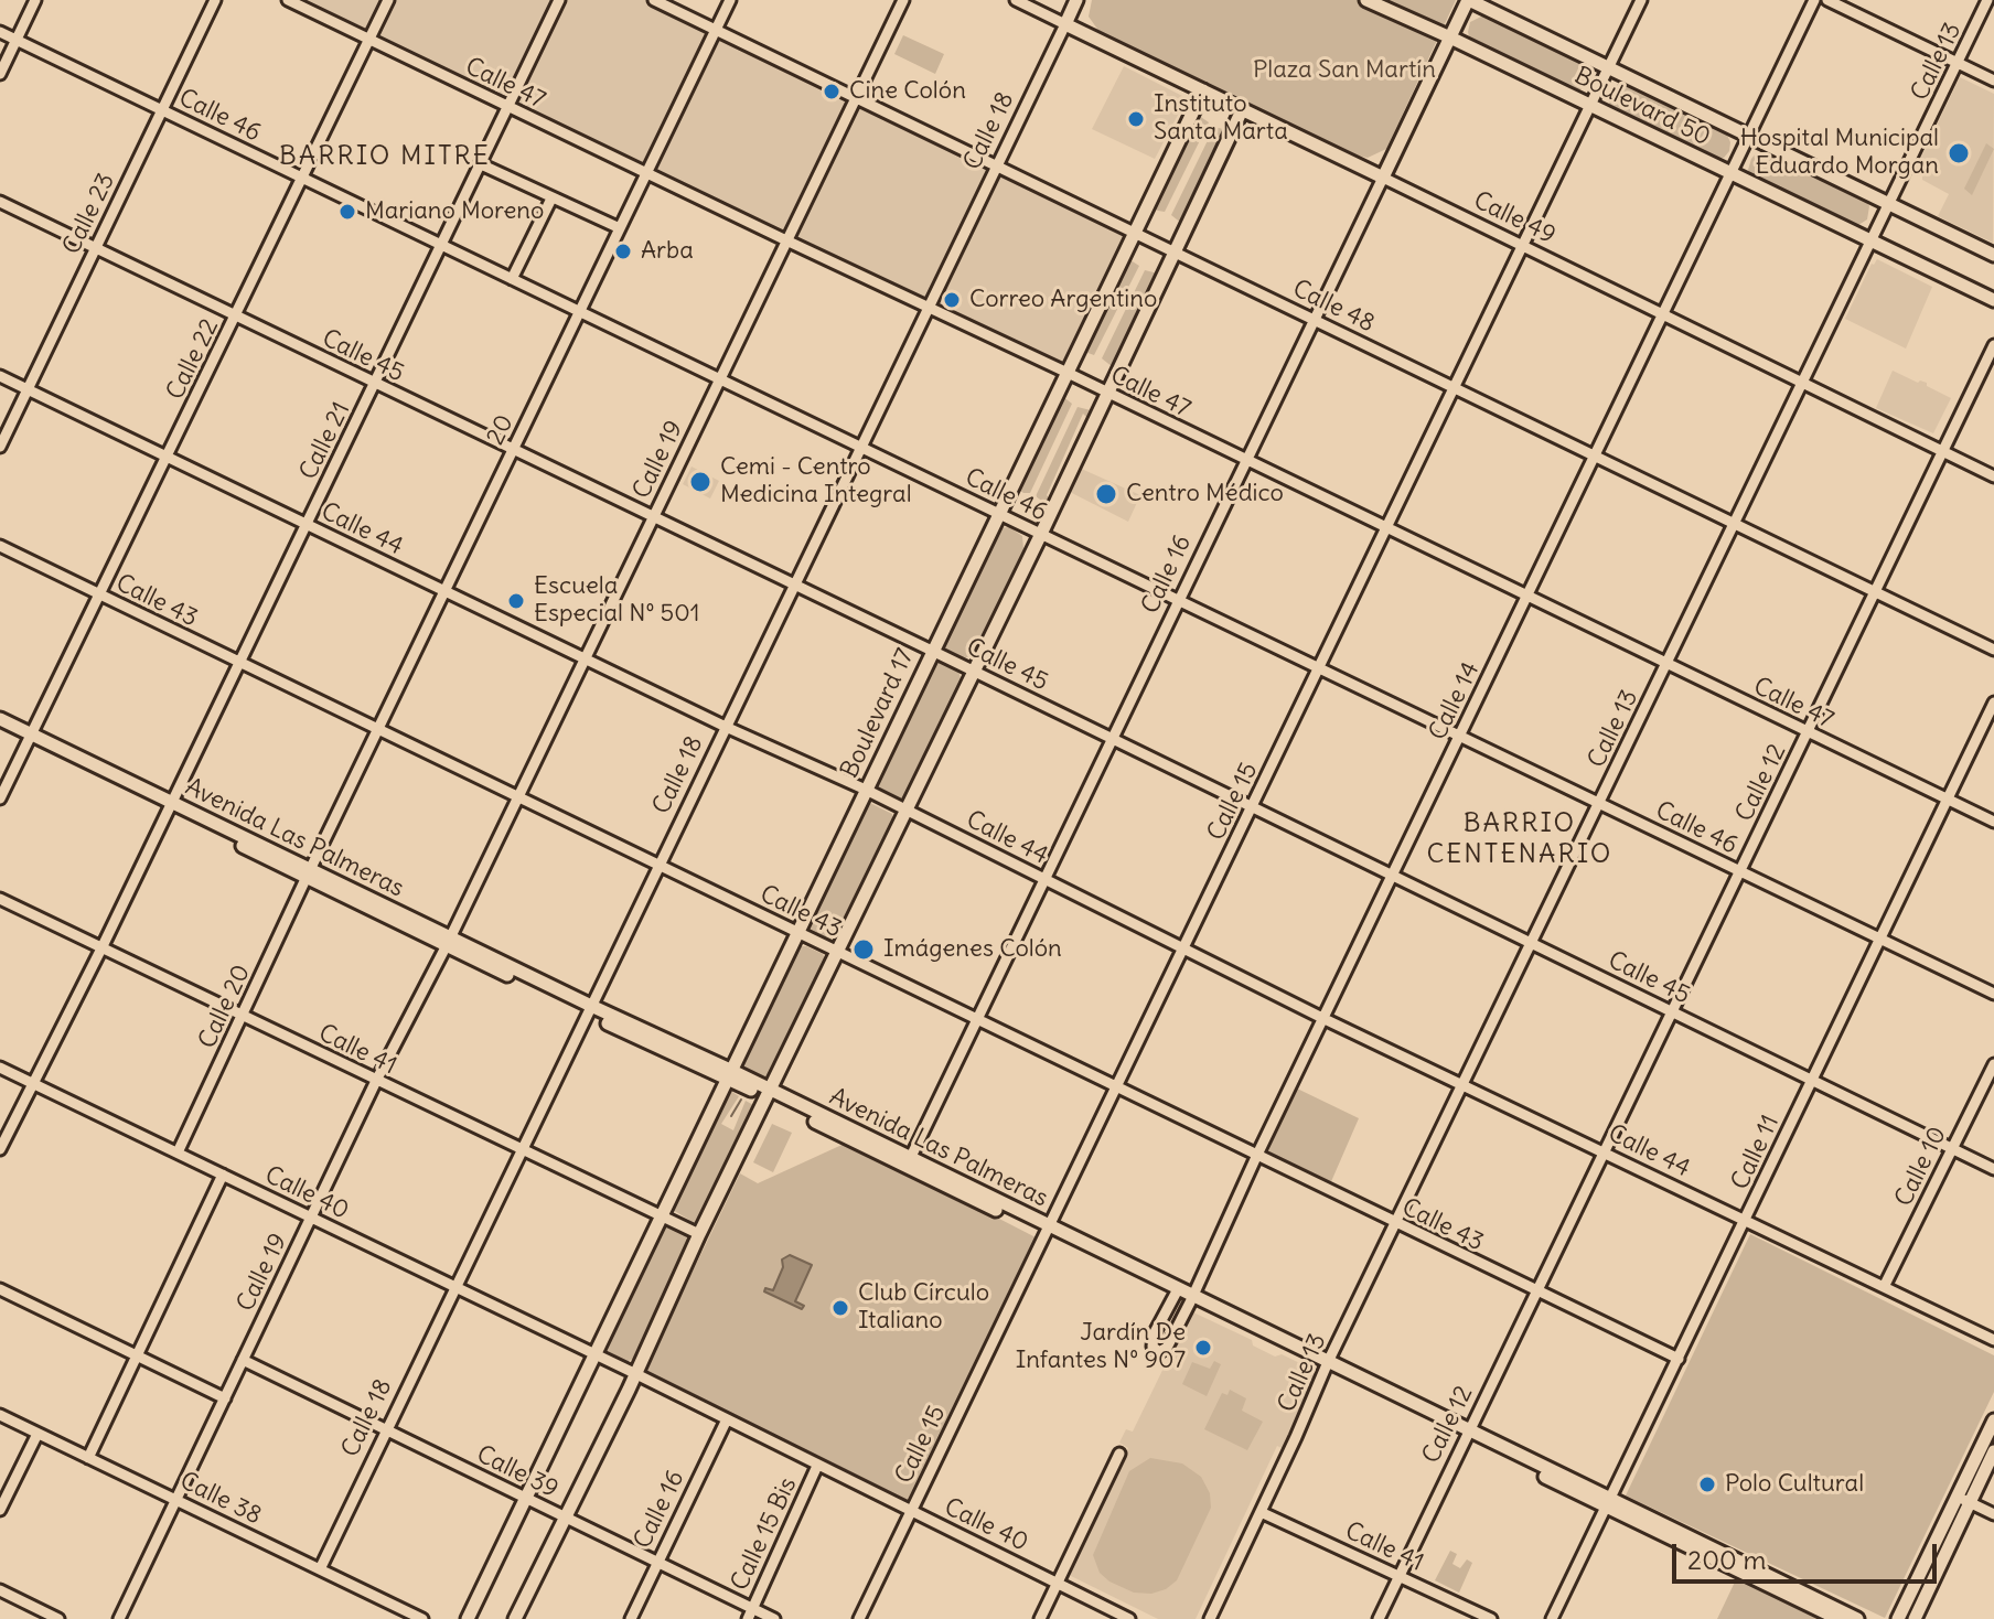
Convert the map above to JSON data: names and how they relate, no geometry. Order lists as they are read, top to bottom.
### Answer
{
  "streets": {
    "main road": [
      "Boulevard 50",
      "Calle 18",
      "Calle 49",
      "Calle 16",
      "Boulevard 17",
      "Avenida Las Palmeras"
    ],
    "street": [
      "Calle 13",
      "Calle 47",
      "Calle 46",
      "Calle 23",
      "Calle 48",
      "Calle 45",
      "Calle 22",
      "20",
      "Calle 21",
      "Calle 19",
      "Calle 44",
      "Calle 43",
      "Calle 14",
      "Calle 12",
      "Calle 15",
      "Calle 20",
      "Calle 41",
      "Calle 11",
      "Calle 10",
      "Calle 40",
      "Calle 39",
      "Calle 38",
      "Calle 15 Bis"
    ]
  },
  "crossings": [
    ["Calle 13", "Calle 47"],
    ["Calle 13", "Boulevard 50"],
    ["Calle 13", "Calle 46"],
    ["Calle 13", "Calle 49"],
    ["Calle 13", "Calle 48"],
    ["Calle 13", "Calle 45"],
    ["Calle 13", "Calle 44"],
    ["Calle 13", "Calle 43"],
    ["Calle 13", "Avenida Las Palmeras"],
    ["Calle 13", "Calle 41"],
    ["Calle 47", "Calle 18"],
    ["Calle 47", "Calle 22"],
    ["Calle 47", "20"],
    ["Calle 47", "Calle 21"],
    ["Calle 47", "Calle 19"],
    ["Calle 47", "Calle 16"],
    ["Calle 47", "Calle 14"],
    ["Calle 47", "Boulevard 17"],
    ["Calle 47", "Calle 12"],
    ["Calle 47", "Calle 15"],
    ["Calle 47", "Calle 11"],
    ["Boulevard 50", "Calle 16"],
    ["Boulevard 50", "Calle 14"],
    ["Boulevard 50", "Calle 15"],
    ["Calle 46", "Calle 18"],
    ["Calle 46", "Calle 23"],
    ["Calle 46", "Calle 22"],
    ["Calle 46", "20"],
    ["Calle 46", "Calle 21"],
    ["Calle 46", "Calle 19"],
    ["Calle 46", "Calle 16"],
    ["Calle 46", "Calle 14"],
    ["Calle 46", "Boulevard 17"],
    ["Calle 46", "Calle 12"],
    ["Calle 46", "Calle 15"],
    ["Calle 46", "Calle 11"],
    ["Calle 18", "Calle 49"],
    ["Calle 18", "Calle 48"],
    ["Calle 18", "Calle 45"],
    ["Calle 18", "Calle 44"],
    ["Calle 18", "Calle 43"],
    ["Calle 18", "Avenida Las Palmeras"],
    ["Calle 18", "Calle 41"],
    ["Calle 18", "Calle 40"],
    ["Calle 18", "Calle 39"],
    ["Calle 18", "Calle 38"],
    ["Calle 23", "Calle 45"],
    ["Calle 23", "Calle 44"],
    ["Calle 49", "Calle 16"],
    ["Calle 49", "Calle 14"],
    ["Calle 49", "Boulevard 17"],
    ["Calle 49", "Calle 12"],
    ["Calle 49", "Calle 15"],
    ["Calle 48", "20"],
    ["Calle 48", "Calle 19"],
    ["Calle 48", "Calle 16"],
    ["Calle 48", "Calle 14"],
    ["Calle 48", "Boulevard 17"],
    ["Calle 48", "Calle 12"],
    ["Calle 48", "Calle 15"],
    ["Calle 45", "Calle 22"],
    ["Calle 45", "20"],
    ["Calle 45", "Calle 21"],
    ["Calle 45", "Calle 19"],
    ["Calle 45", "Calle 16"],
    ["Calle 45", "Calle 14"],
    ["Calle 45", "Boulevard 17"],
    ["Calle 45", "Calle 12"],
    ["Calle 45", "Calle 15"],
    ["Calle 45", "Calle 11"],
    ["Calle 45", "Calle 10"],
    ["Calle 22", "Calle 44"],
    ["Calle 22", "Calle 43"],
    ["Calle 22", "Avenida Las Palmeras"],
    ["20", "Calle 44"],
    ["20", "Calle 43"],
    ["20", "Avenida Las Palmeras"],
    ["20", "Calle 20"],
    ["Calle 21", "Calle 44"],
    ["Calle 21", "Calle 43"],
    ["Calle 21", "Avenida Las Palmeras"],
    ["Calle 21", "Calle 41"],
    ["Calle 21", "Calle 40"],
    ["Calle 19", "Calle 44"],
    ["Calle 19", "Calle 43"],
    ["Calle 19", "Avenida Las Palmeras"],
    ["Calle 19", "Calle 41"],
    ["Calle 19", "Calle 40"],
    ["Calle 19", "Calle 39"],
    ["Calle 19", "Calle 38"],
    ["Calle 44", "Calle 16"],
    ["Calle 44", "Calle 14"],
    ["Calle 44", "Boulevard 17"],
    ["Calle 44", "Calle 12"],
    ["Calle 44", "Calle 15"],
    ["Calle 44", "Calle 11"],
    ["Calle 44", "Calle 10"],
    ["Calle 16", "Calle 43"],
    ["Calle 16", "Avenida Las Palmeras"],
    ["Calle 16", "Calle 40"],
    ["Calle 16", "Calle 39"],
    ["Calle 43", "Calle 14"],
    ["Calle 43", "Boulevard 17"],
    ["Calle 43", "Calle 12"],
    ["Calle 43", "Calle 15"],
    ["Calle 43", "Calle 11"],
    ["Calle 14", "Avenida Las Palmeras"],
    ["Boulevard 17", "Avenida Las Palmeras"],
    ["Boulevard 17", "Calle 41"],
    ["Boulevard 17", "Calle 40"],
    ["Boulevard 17", "Calle 39"],
    ["Calle 12", "Avenida Las Palmeras"],
    ["Calle 12", "Calle 41"],
    ["Calle 15", "Avenida Las Palmeras"],
    ["Calle 15", "Calle 40"],
    ["Avenida Las Palmeras", "Calle 20"],
    ["Avenida Las Palmeras", "Calle 11"],
    ["Calle 20", "Calle 41"],
    ["Calle 20", "Calle 40"],
    ["Calle 40", "Calle 15 Bis"],
    ["Calle 39", "Calle 15 Bis"]
  ],
  "districts": ["BARRIO MITRE", "BARRIO CENTENARIO"],
  "parks": ["Plaza San Martín"],
  "places": [
    "Cine Colón",
    "Instituto Santa Marta",
    "Hospital Municipal Eduardo Morgan",
    "Mariano Moreno",
    "Arba",
    "Correo Argentino",
    "Cemi - Centro Medicina Integral",
    "Centro Médico",
    "Escuela Especial Nº 501",
    "Imágenes Colón",
    "Club Círculo Italiano",
    "Jardín De Infantes Nº 907",
    "Polo Cultural"
  ],
  "scale_bar": "200 m"
}
